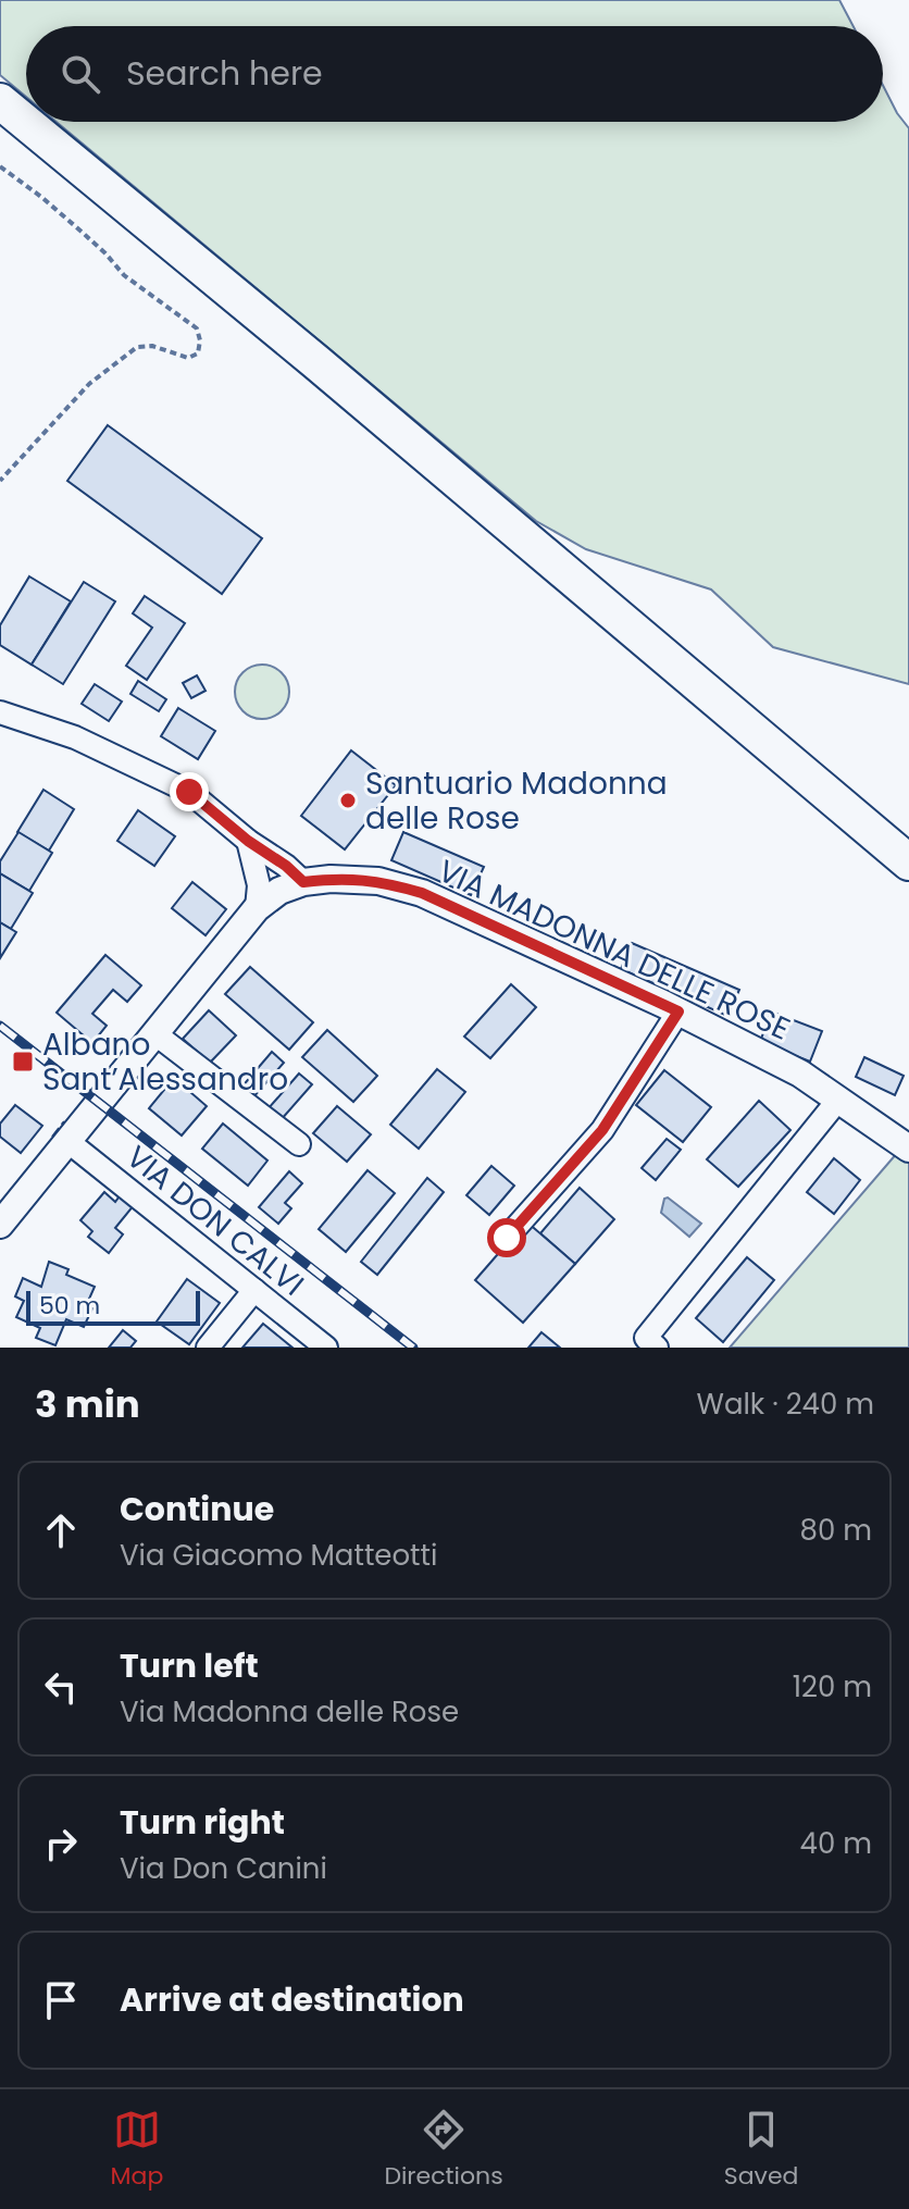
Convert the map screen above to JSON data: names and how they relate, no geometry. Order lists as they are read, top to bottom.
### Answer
{
  "streets": {
    "street": ["VIA MADONNA DELLE ROSE", "VIA DON CALVI"]
  },
  "places": {
    "other": ["Santuario Madonna delle Rose"],
    "transit": ["Albano Sant’Alessandro"]
  },
  "scale_bar": "50 m",
  "page": {
    "search": "Search here",
    "scale": "50 m",
    "heading": ["3 min", "Walk · 240 m"],
    "list": [
      ["Continue", "Via Giacomo Matteotti", "80 m"],
      ["Turn left", "Via Madonna delle Rose", "120 m"],
      ["Turn right", "Via Don Canini", "40 m"],
      "Arrive at destination"
    ],
    "nav": ["Map", "Directions", "Saved"]
  }
}
